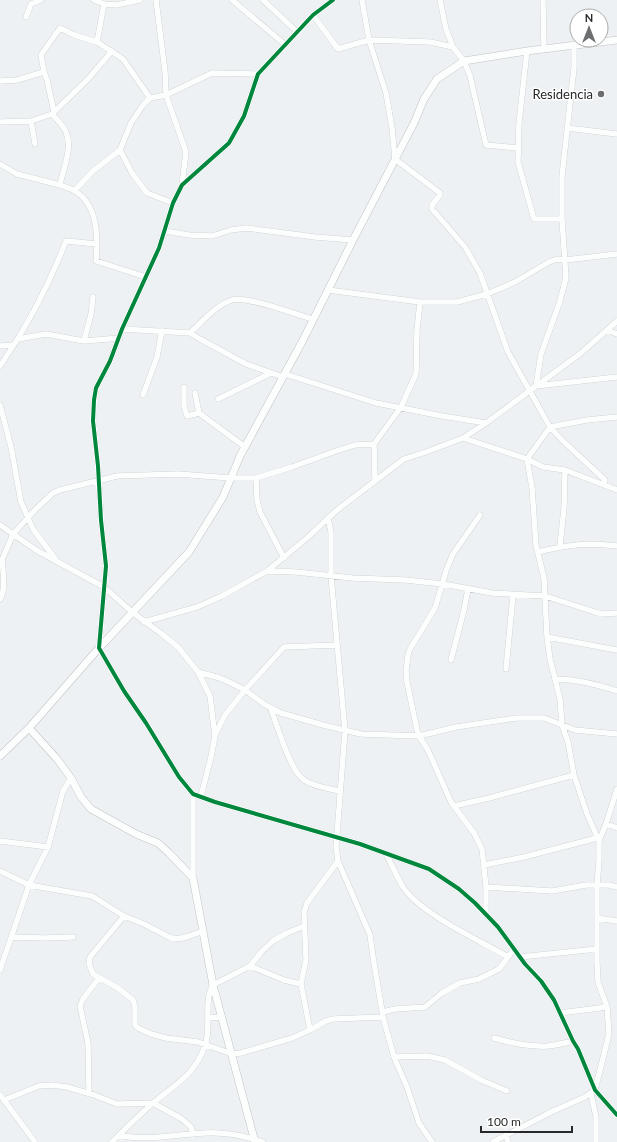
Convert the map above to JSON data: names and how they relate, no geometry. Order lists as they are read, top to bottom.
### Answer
{
  "places": ["Residencia"],
  "scale_bar": "100 m",
  "north": "top"
}
